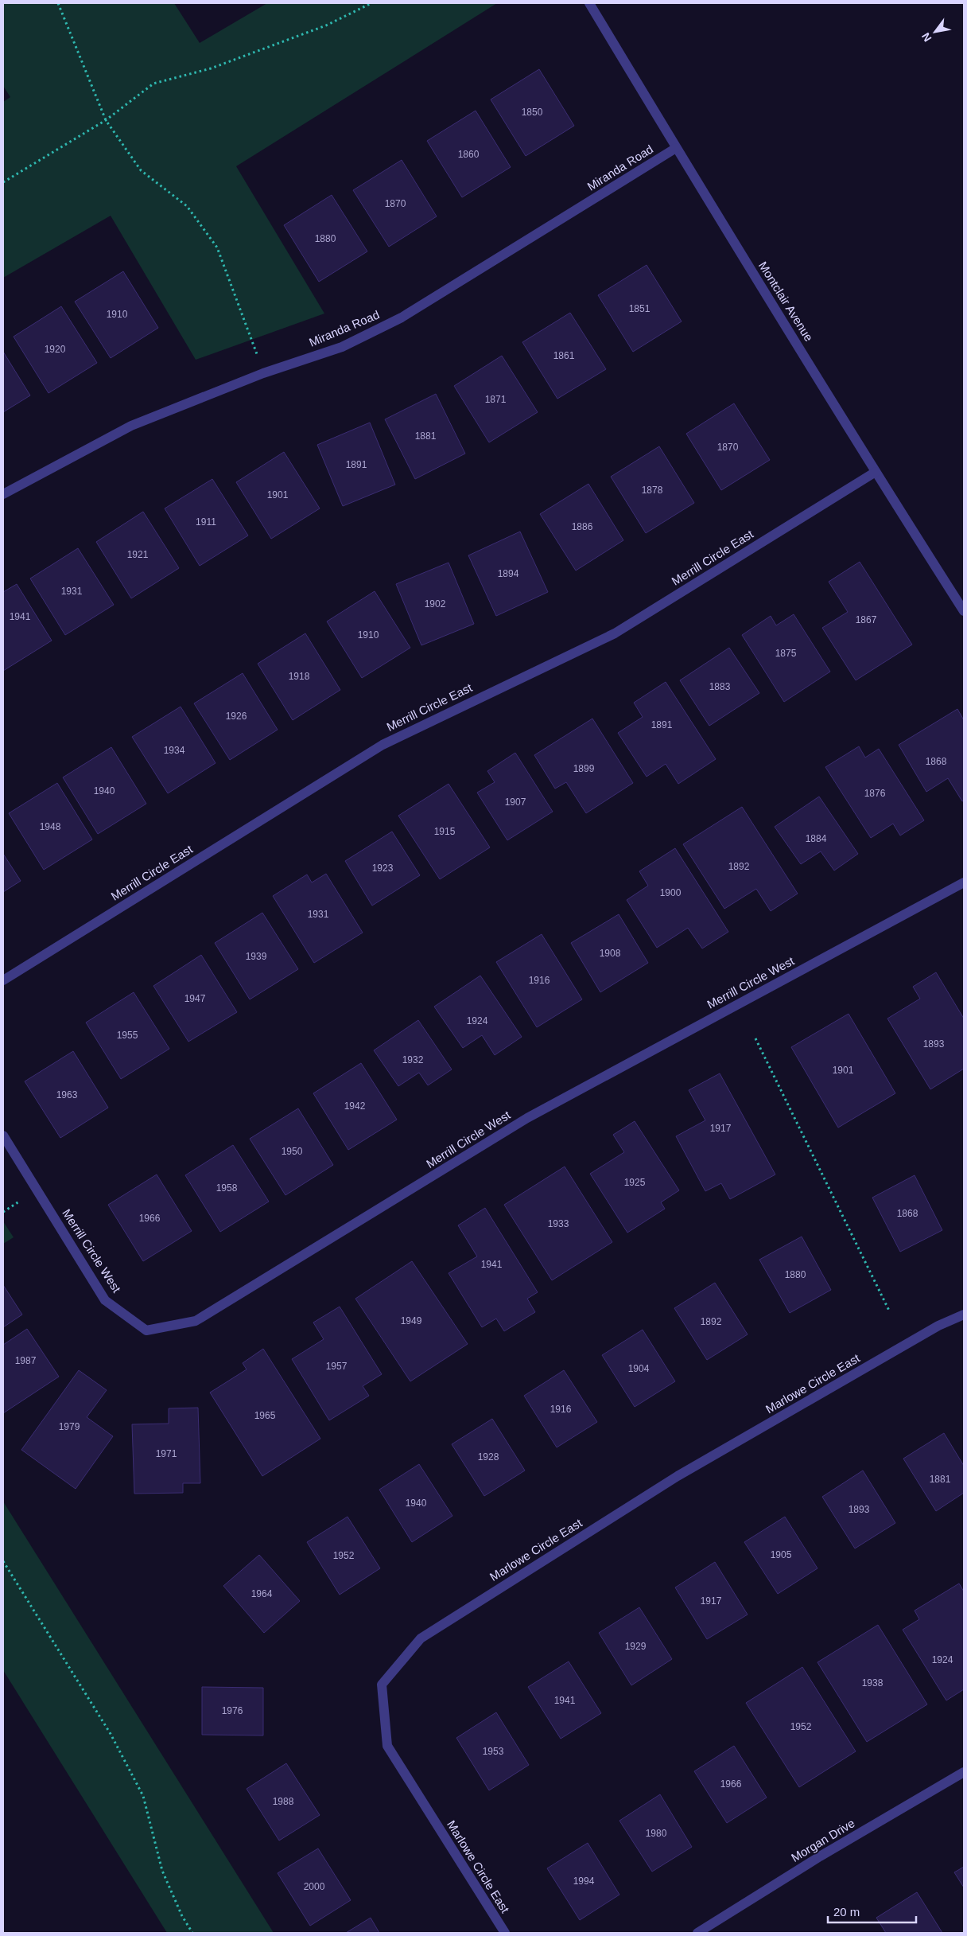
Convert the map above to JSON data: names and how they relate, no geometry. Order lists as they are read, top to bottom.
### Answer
{
  "streets": {
    "street": [
      "Miranda Road",
      "Montclair Avenue",
      "Merrill Circle East",
      "Merrill Circle West",
      "Marlowe Circle East",
      "Morgan Drive"
    ]
  },
  "crossings": [
    ["Miranda Road", "Montclair Avenue"],
    ["Montclair Avenue", "Merrill Circle East"]
  ],
  "house_numbers": [
    "1850",
    "1860",
    "1870",
    "1880",
    "1851",
    "1910",
    "1920",
    "1861",
    "1871",
    "1881",
    "1870",
    "1891",
    "1878",
    "1901",
    "1911",
    "1886",
    "1921",
    "1894",
    "1931",
    "1902",
    "1941",
    "1867",
    "1910",
    "1875",
    "1918",
    "1883",
    "1926",
    "1891",
    "1934",
    "1868",
    "1899",
    "1940",
    "1876",
    "1907",
    "1948",
    "1915",
    "1884",
    "1892",
    "1923",
    "1900",
    "1931",
    "1908",
    "1939",
    "1916",
    "1947",
    "1924",
    "1955",
    "1893",
    "1932",
    "1901",
    "1963",
    "1942",
    "1917",
    "1950",
    "1925",
    "1958",
    "1868",
    "1966",
    "1933",
    "1941",
    "1880",
    "1949",
    "1892",
    "1987",
    "1957",
    "1904",
    "1916",
    "1965",
    "1979",
    "1971",
    "1928",
    "1881",
    "1940",
    "1893",
    "1905",
    "1952",
    "1964",
    "1917",
    "1929",
    "1924",
    "1938",
    "1941",
    "1976",
    "1952",
    "1953",
    "1966",
    "1988",
    "1980",
    "1994",
    "2000"
  ],
  "scale_bar": "20 m",
  "north": "bottom left"
}
